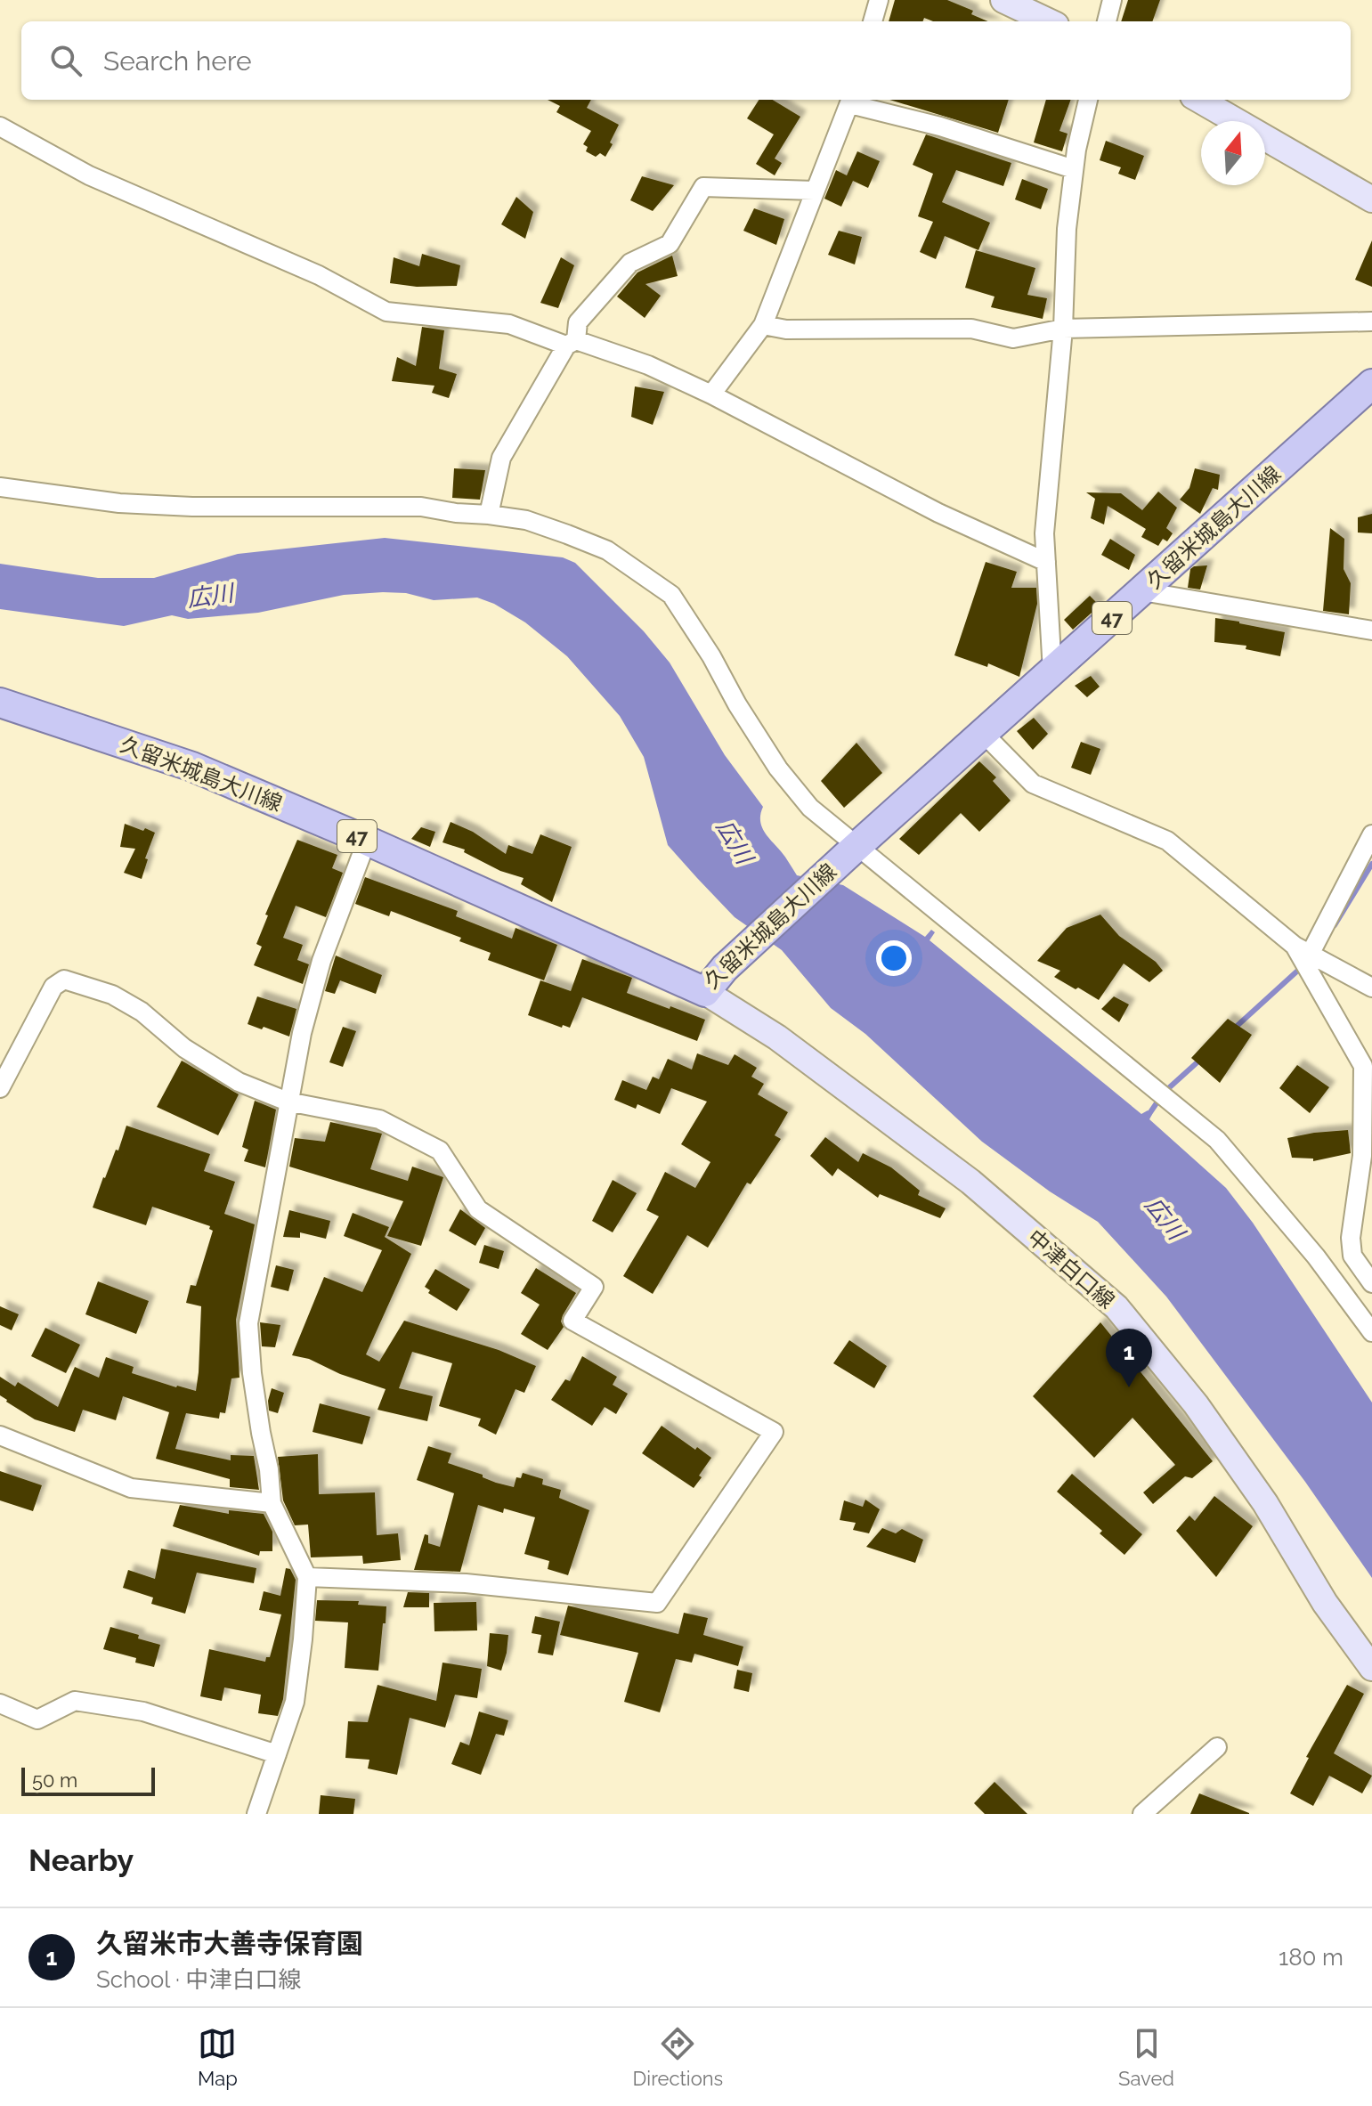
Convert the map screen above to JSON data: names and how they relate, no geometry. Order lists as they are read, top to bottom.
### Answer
{
  "streets": {
    "main road": ["久留米城島大川線", "47", "中津白口線"]
  },
  "crossings": [
    ["久留米城島大川線", "中津白口線"]
  ],
  "water": ["広川"],
  "scale_bar": "50 m",
  "north": "top",
  "page": {
    "search": "Search here",
    "pins": "1",
    "scale": "50 m",
    "heading": "Nearby",
    "list": [
      {
        "mark": "1",
        "name": "久留米市大善寺保育園",
        "note": "School · 中津白口線",
        "value": "180 m"
      }
    ],
    "nav": ["Map", "Directions", "Saved"]
  }
}
